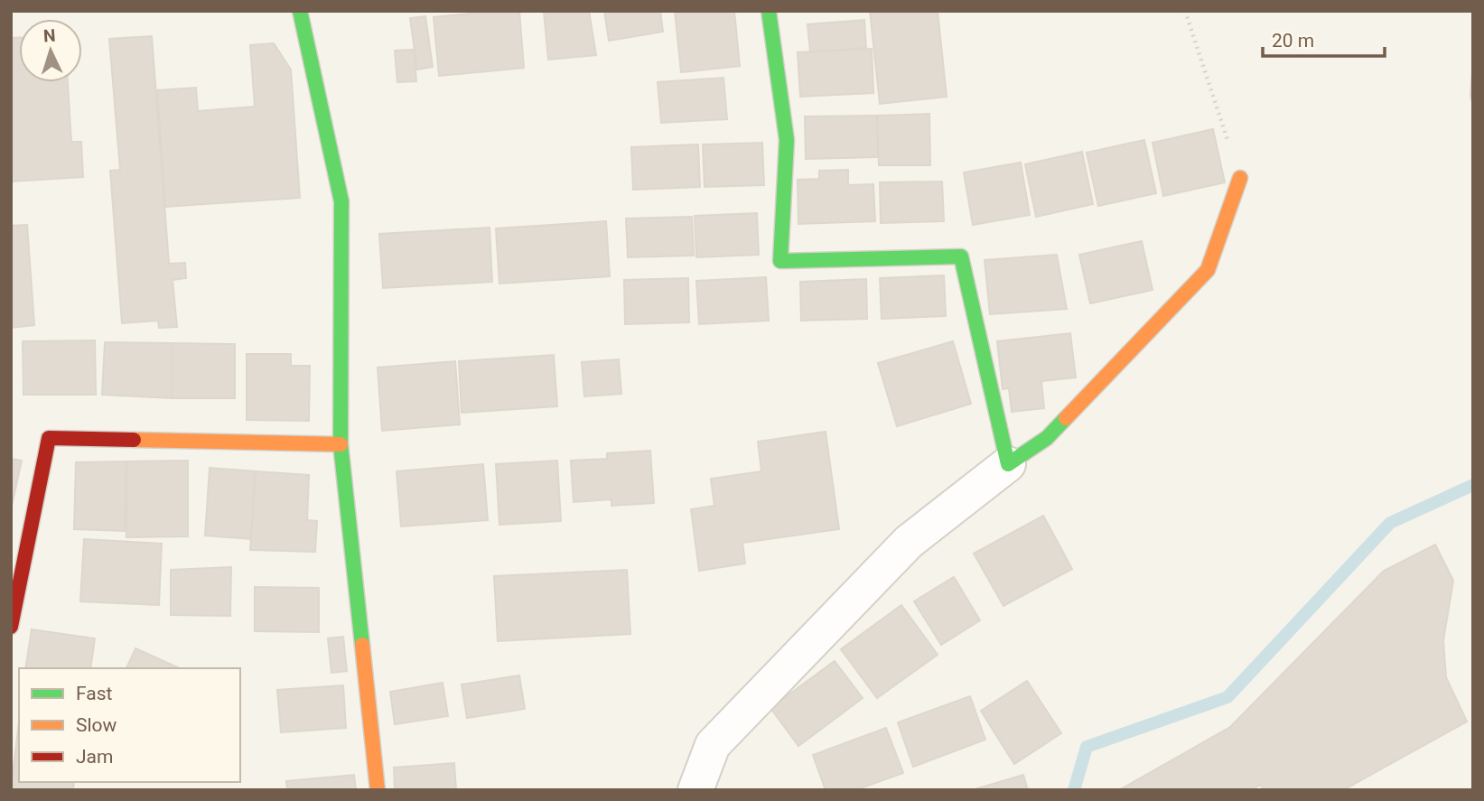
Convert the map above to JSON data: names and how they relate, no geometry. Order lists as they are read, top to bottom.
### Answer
{
  "legend": ["Fast", "Slow", "Jam"],
  "scale_bar": "20 m",
  "north": "top"
}
